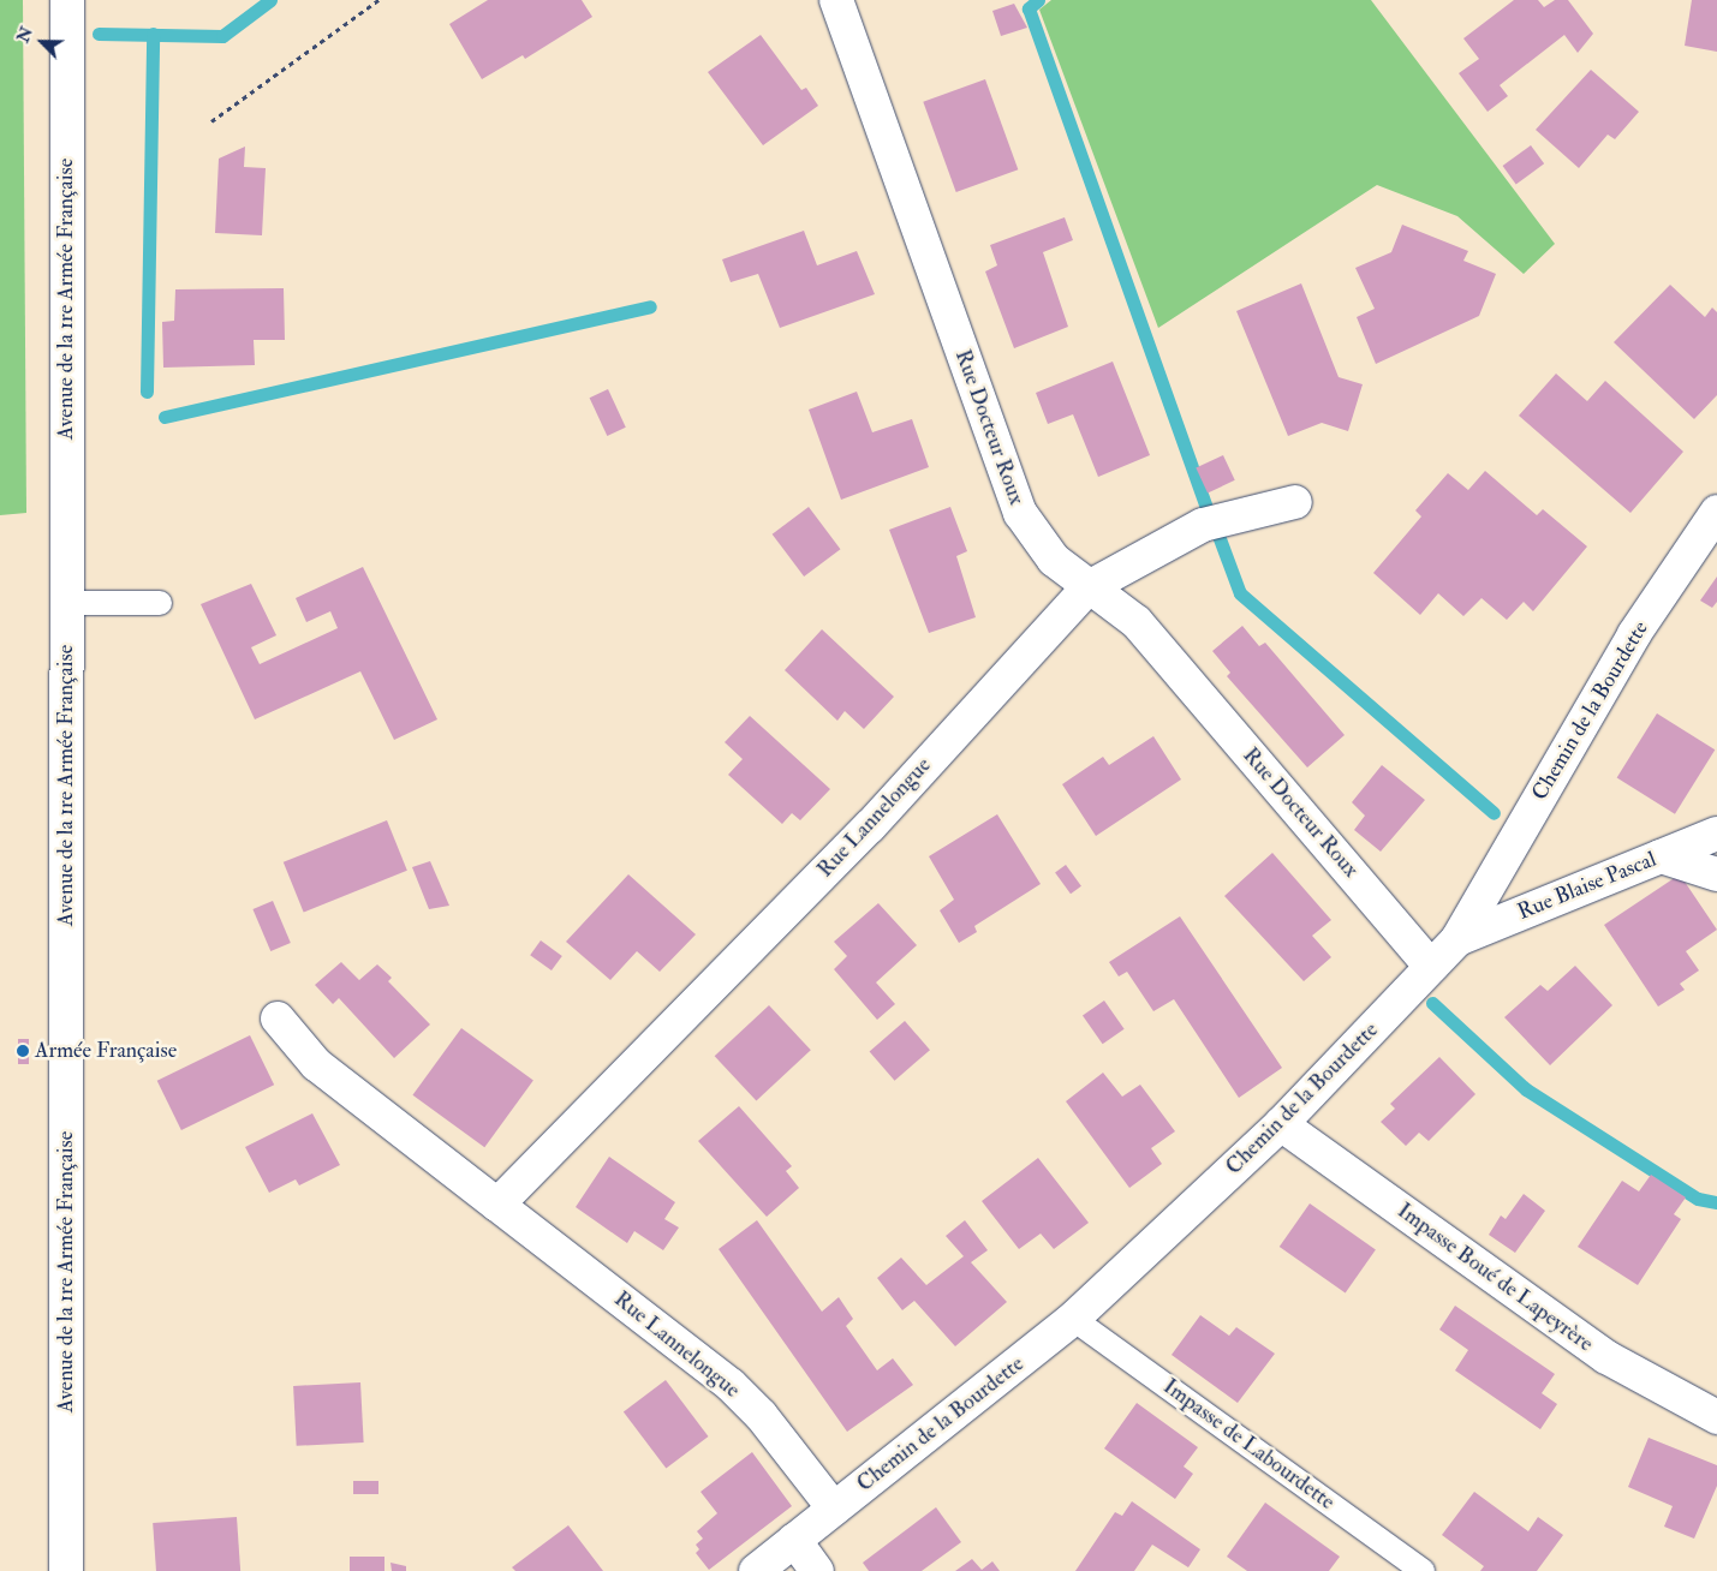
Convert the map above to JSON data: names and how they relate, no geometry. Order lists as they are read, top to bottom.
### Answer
{
  "streets": {
    "street": [
      "Avenue de la 1re Armée Française",
      "Rue Docteur Roux",
      "Chemin de la Bourdette",
      "Rue Lannelongue",
      "Rue Blaise Pascal",
      "Impasse Boué de Lapeyrère"
    ],
    "lane": ["Impasse de Labourdette"]
  },
  "crossings": [
    ["Rue Docteur Roux", "Chemin de la Bourdette"],
    ["Rue Docteur Roux", "Rue Lannelongue"],
    ["Chemin de la Bourdette", "Rue Lannelongue"],
    ["Chemin de la Bourdette", "Rue Blaise Pascal"],
    ["Chemin de la Bourdette", "Impasse Boué de Lapeyrère"],
    ["Chemin de la Bourdette", "Impasse de Labourdette"]
  ],
  "places": ["Armée Française"],
  "north": "top left"
}
